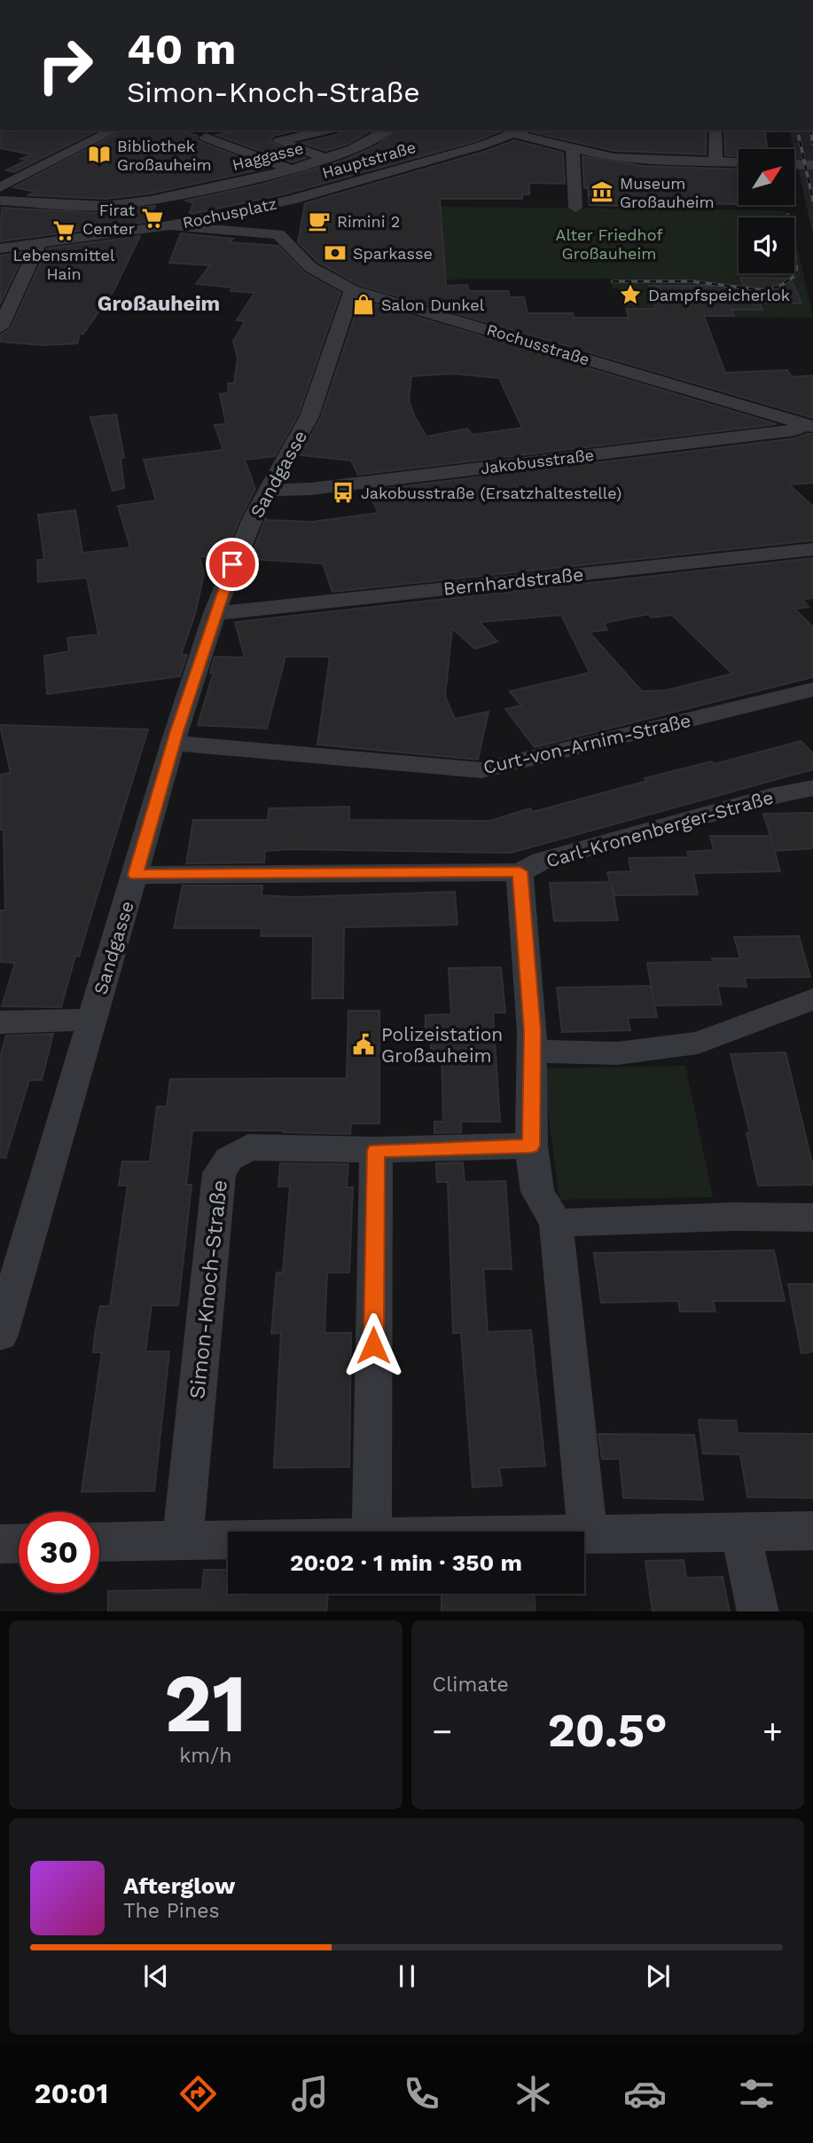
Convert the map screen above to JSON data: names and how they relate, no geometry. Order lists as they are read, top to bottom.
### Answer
{
  "streets": {
    "street": [
      "Haggasse",
      "Hauptstraße",
      "Rochusplatz",
      "Rochusstraße",
      "Jakobusstraße",
      "Sandgasse",
      "Bernhardstraße",
      "Curt-von-Arnim-Straße",
      "Carl-Kronenberger-Straße",
      "Simon-Knoch-Straße"
    ]
  },
  "crossings": [
    ["Hauptstraße", "Rochusplatz"],
    ["Rochusplatz", "Rochusstraße"],
    ["Rochusstraße", "Jakobusstraße"],
    ["Rochusstraße", "Sandgasse"],
    ["Jakobusstraße", "Sandgasse"],
    ["Sandgasse", "Bernhardstraße"],
    ["Sandgasse", "Curt-von-Arnim-Straße"],
    ["Sandgasse", "Carl-Kronenberger-Straße"]
  ],
  "districts": ["Großauheim"],
  "parks": ["Alter Friedhof Großauheim"],
  "places": {
    "library": ["Bibliothek Großauheim"],
    "museum": ["Museum Großauheim"],
    "supermarket": ["Firat Center", "Lebensmittel Hain"],
    "cafe": ["Rimini 2"],
    "bank": ["Sparkasse"],
    "place": ["Dampfspeicherlok"],
    "shop": ["Salon Dunkel"],
    "bus stop": ["Jakobusstraße (Ersatzhaltestelle)"],
    "public building": ["Polizeistation Großauheim"]
  },
  "north": "top right",
  "page": {
    "turn": ["40 m", "Simon-Knoch-Straße"],
    "limit": "30",
    "trip": "20:02 · 1 min · 350 m",
    "tile": [
      ["21", "km/h"],
      "Climate"
    ],
    "heat": ["−", "20.5°", "+"],
    "song": ["Afterglow", "The Pines"],
    "tabs": "20:01"
  }
}
